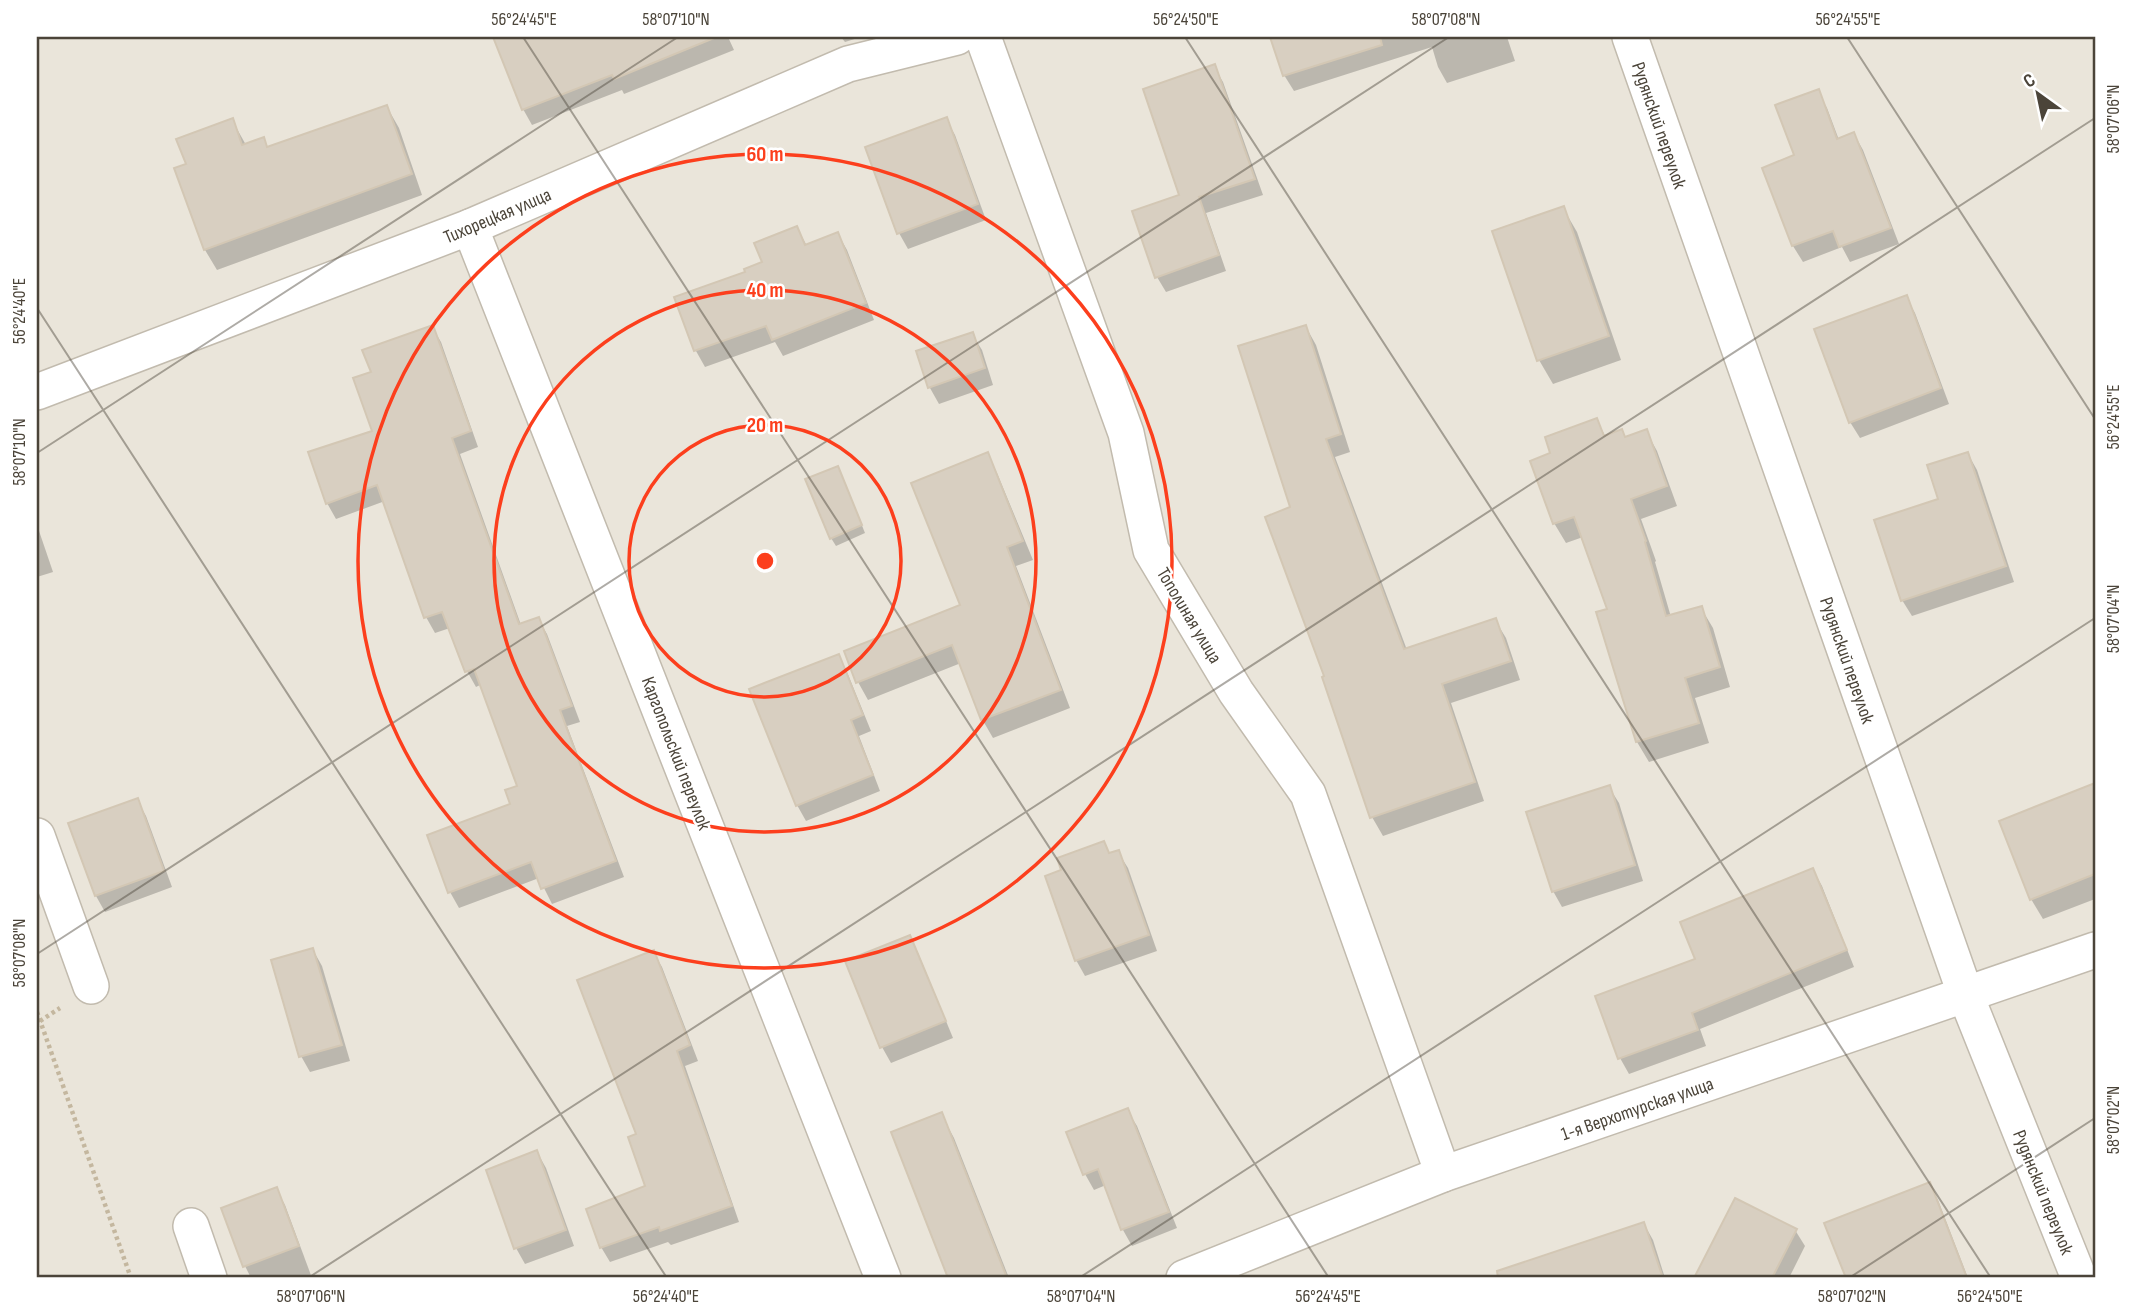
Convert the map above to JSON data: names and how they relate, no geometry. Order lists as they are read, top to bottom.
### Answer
{
  "streets": {
    "street": [
      "Рудянский переулок",
      "Тихорецкая улица",
      "Тополиная улица",
      "Каргопольский переулок",
      "1-я Верхотурская улица"
    ]
  },
  "crossings": [
    ["Рудянский переулок", "1-я Верхотурская улица"],
    ["Тихорецкая улица", "Каргопольский переулок"],
    ["Тополиная улица", "1-я Верхотурская улица"]
  ],
  "north": "top left",
  "coordinates": [
    "56°24'45\"E",
    "58°07'10\"N",
    "56°24'50\"E",
    "58°07'08\"N",
    "56°24'55\"E",
    "58°07'06\"N",
    "56°24'40\"E",
    "58°07'04\"N",
    "58°07'02\"N"
  ],
  "rings": ["60 m", "40 m", "20 m"]
}
